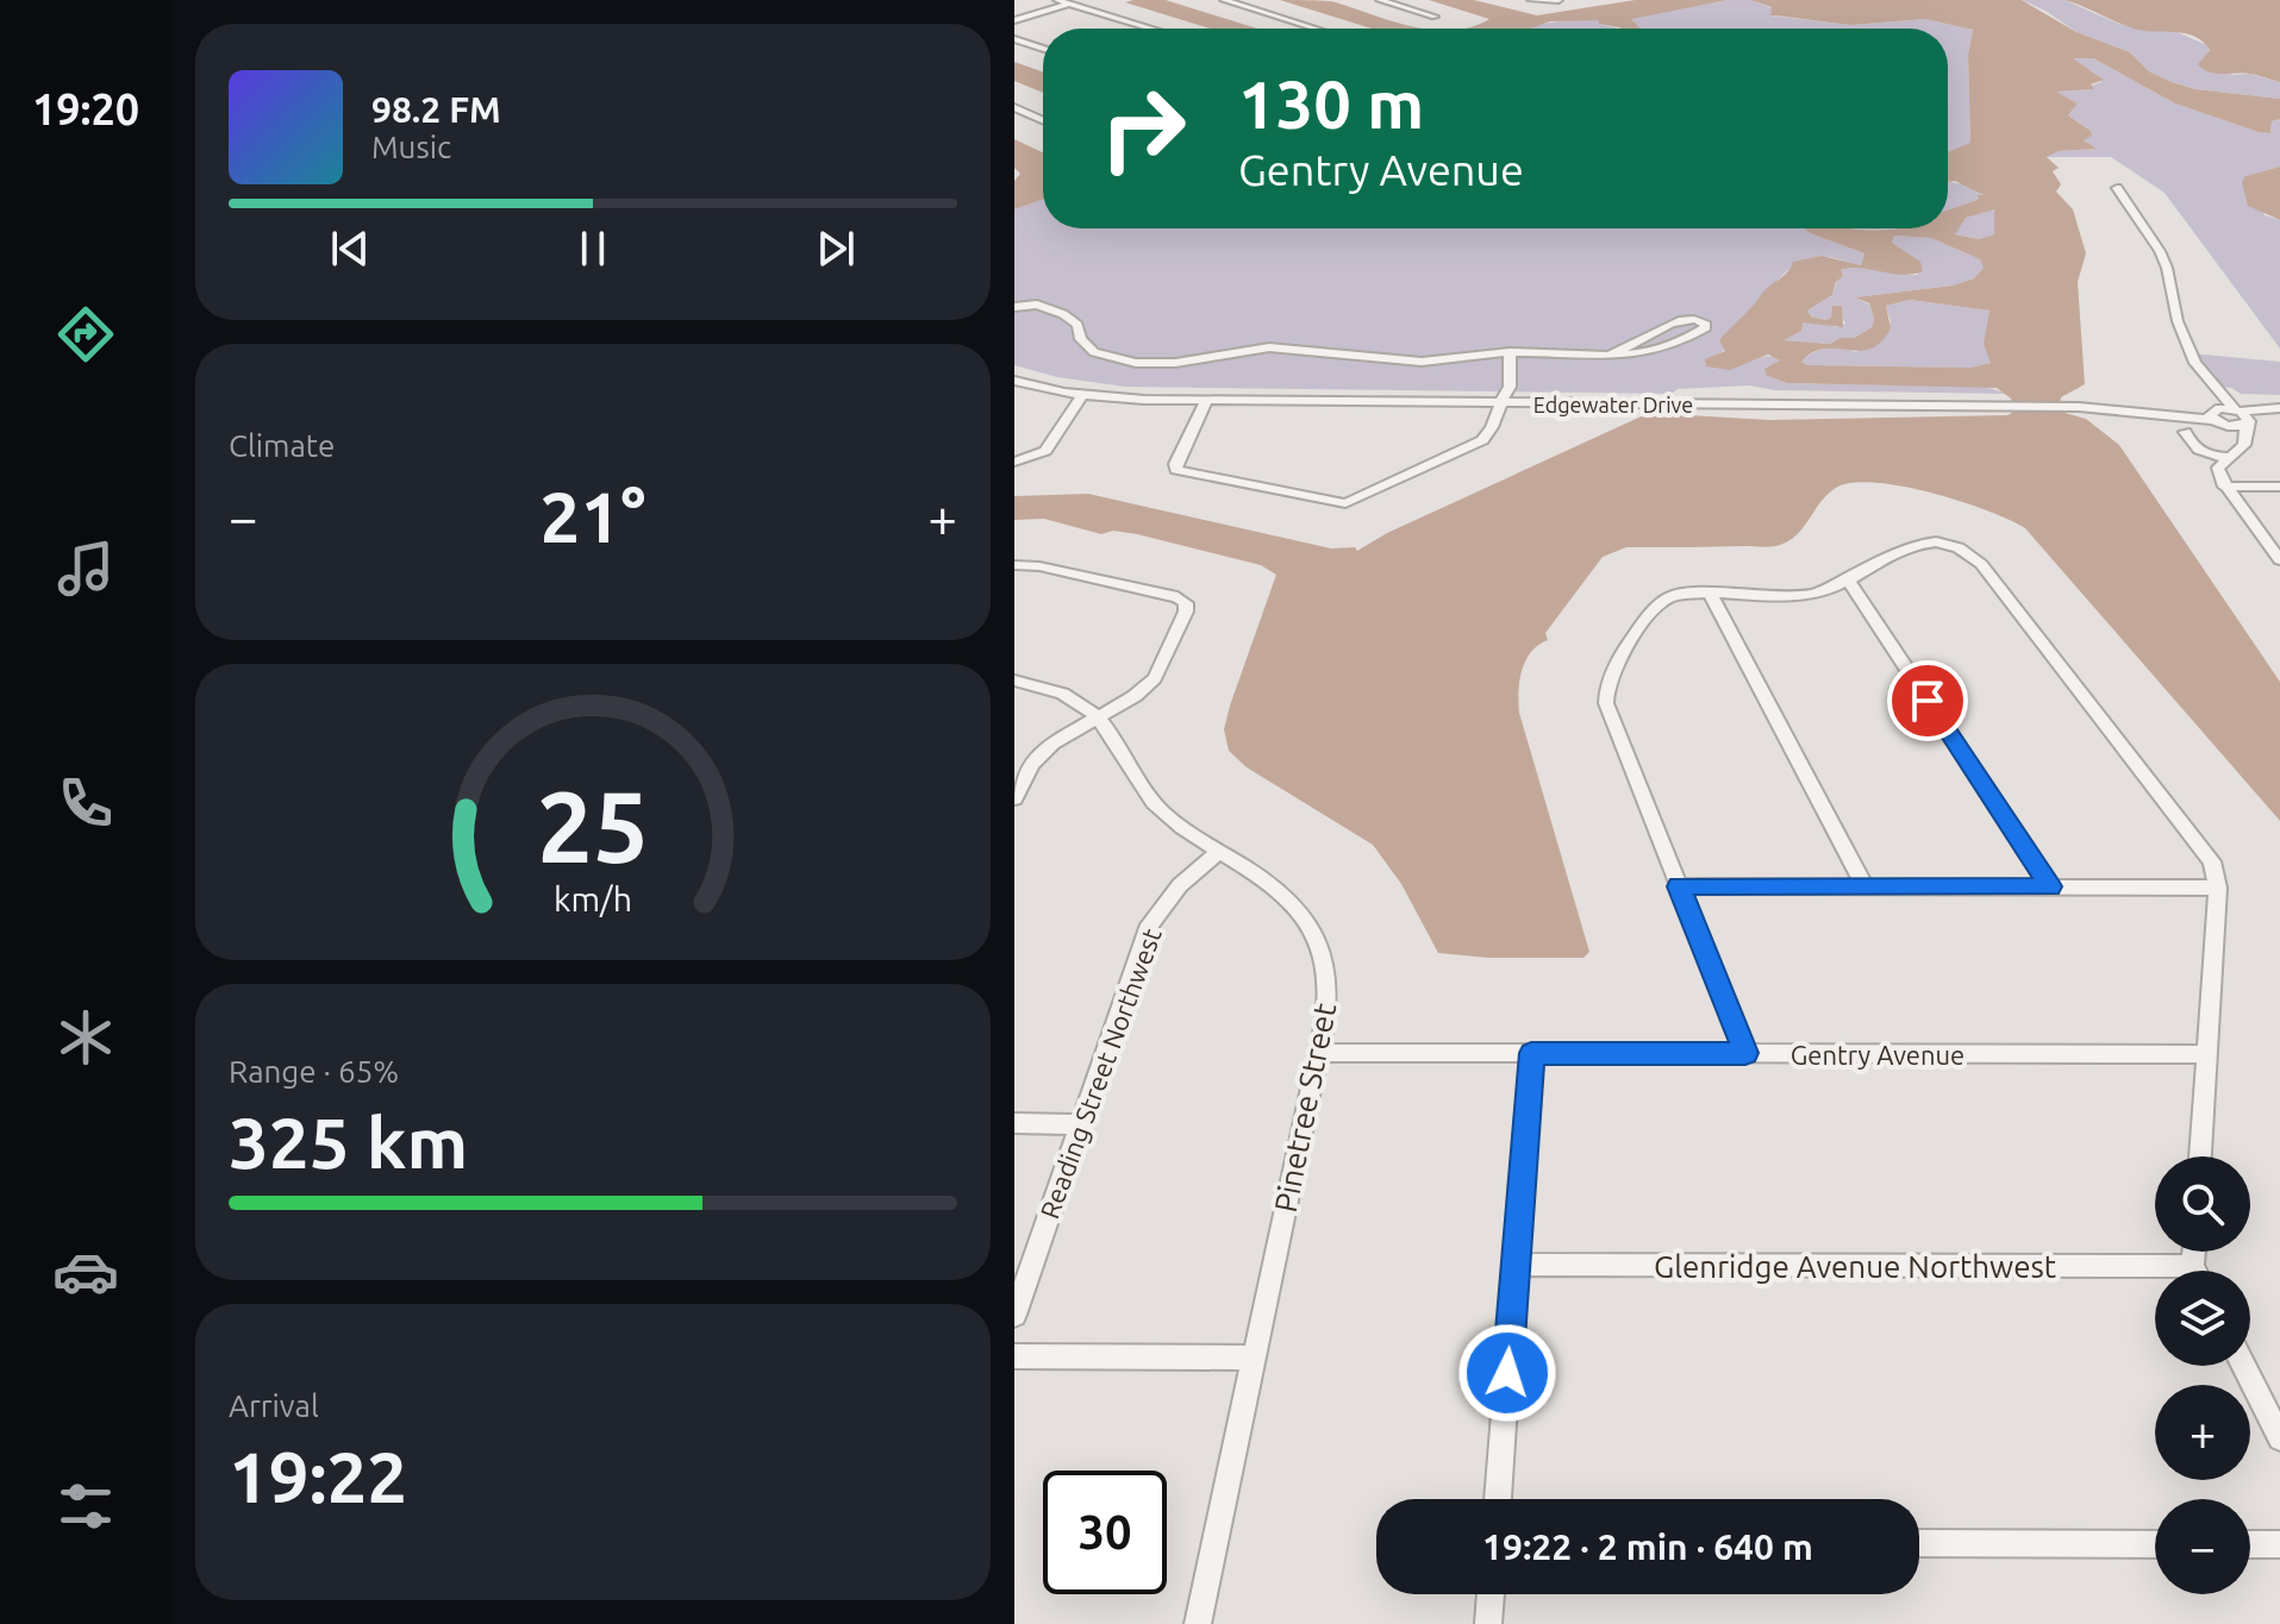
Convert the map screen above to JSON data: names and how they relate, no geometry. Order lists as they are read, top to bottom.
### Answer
{
  "streets": {
    "street": [
      "Edgewater Drive",
      "Gentry Avenue",
      "Reading Street Northwest",
      "Pinetree Street",
      "Glenridge Avenue Northwest"
    ]
  },
  "crossings": [
    ["Gentry Avenue", "Pinetree Street"],
    ["Reading Street Northwest", "Pinetree Street"]
  ],
  "page": {
    "tabs": "19:20",
    "turn": ["130 m", "Gentry Avenue"],
    "song": ["98.2 FM", "Music"],
    "tile": [
      "Climate",
      ["Range · 65%", "325 km"],
      ["Arrival", "19:22"]
    ],
    "heat": ["−", "21°", "+"],
    "map_buttons": ["+", "−"],
    "limit": "30",
    "trip": "19:22 · 2 min · 640 m",
    "gauge": ["25", "km/h"]
  }
}
